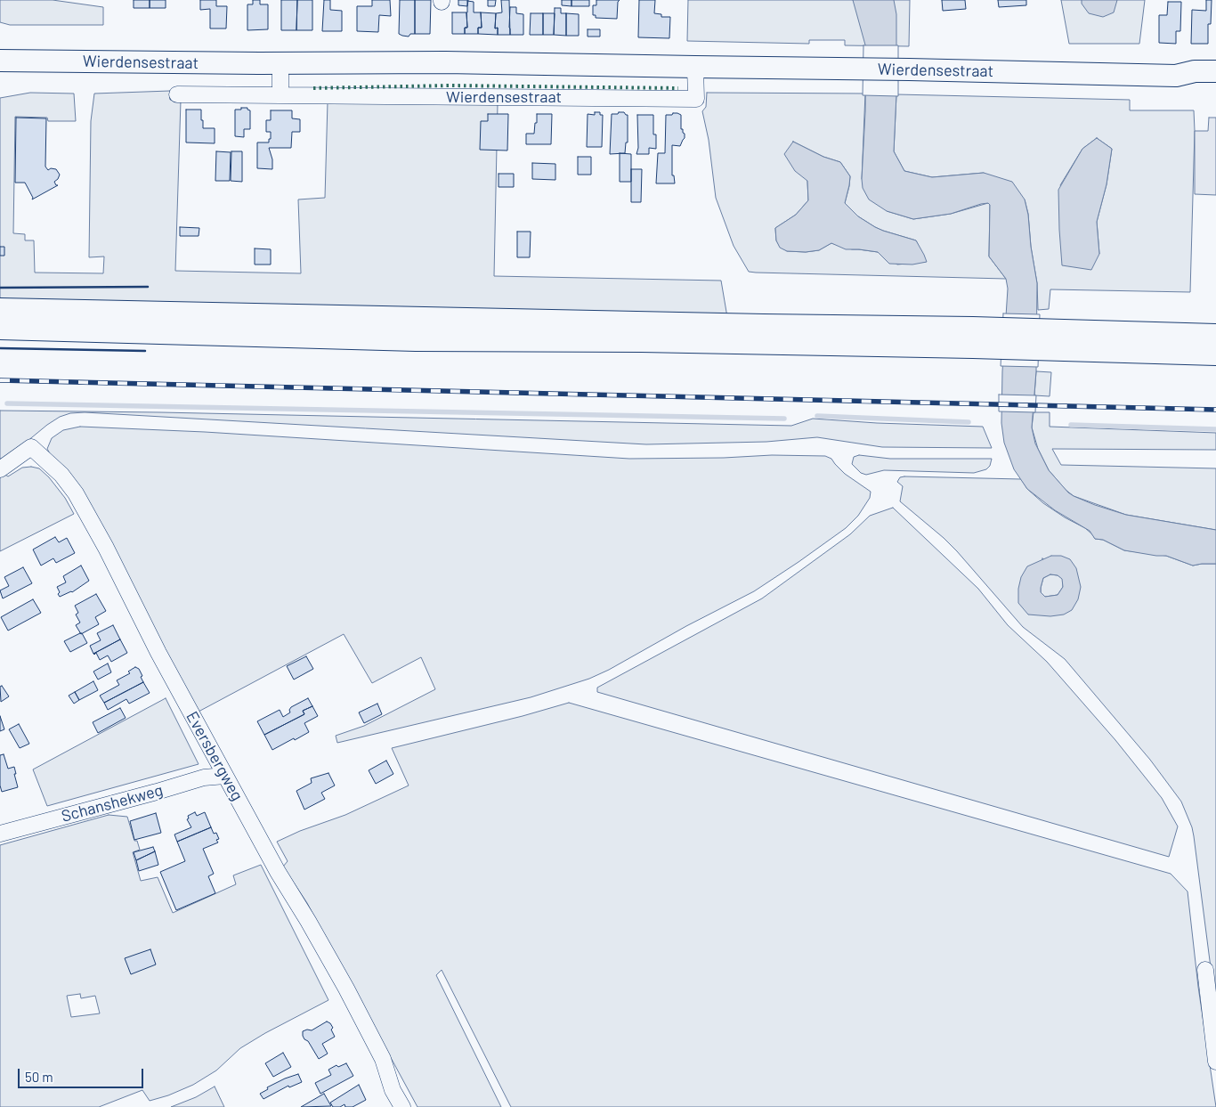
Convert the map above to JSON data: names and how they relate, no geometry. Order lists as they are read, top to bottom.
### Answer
{
  "streets": {
    "street": ["Wierdensestraat", "Eversbergweg", "Schanshekweg"]
  },
  "crossings": [
    ["Eversbergweg", "Schanshekweg"]
  ],
  "scale_bar": "50 m"
}
